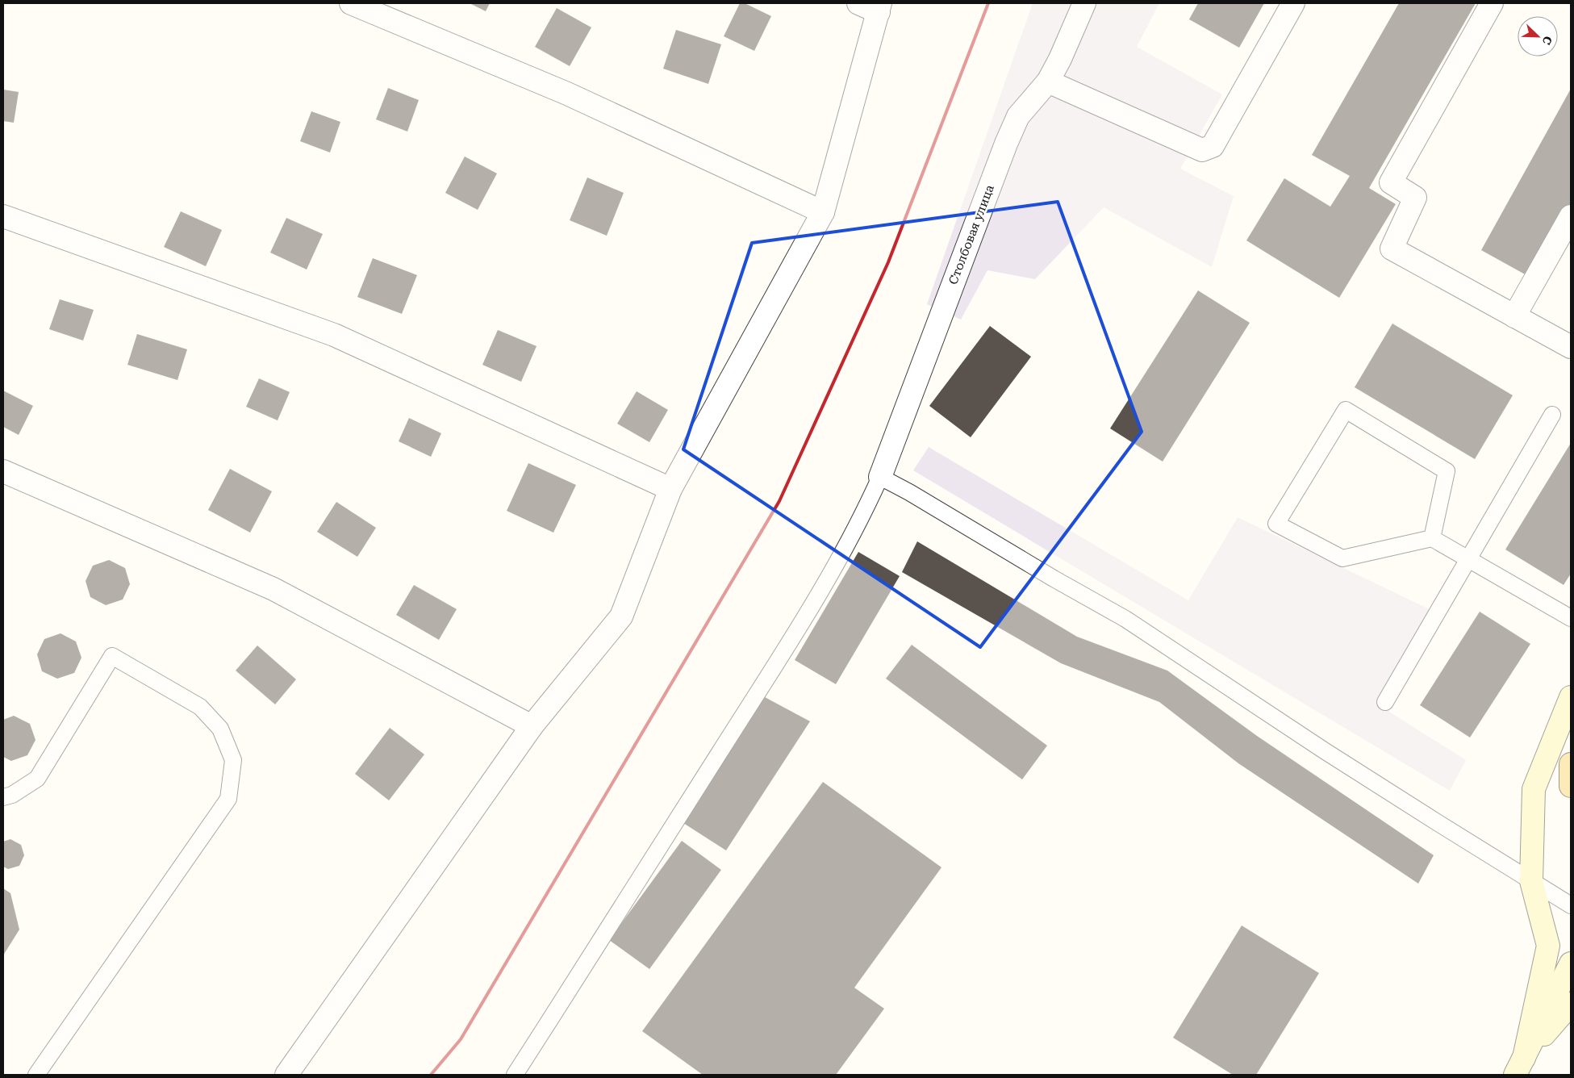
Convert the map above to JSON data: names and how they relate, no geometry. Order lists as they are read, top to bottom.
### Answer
{
  "streets": {
    "street": ["Столбовая улица"]
  },
  "north": "bottom right"
}
